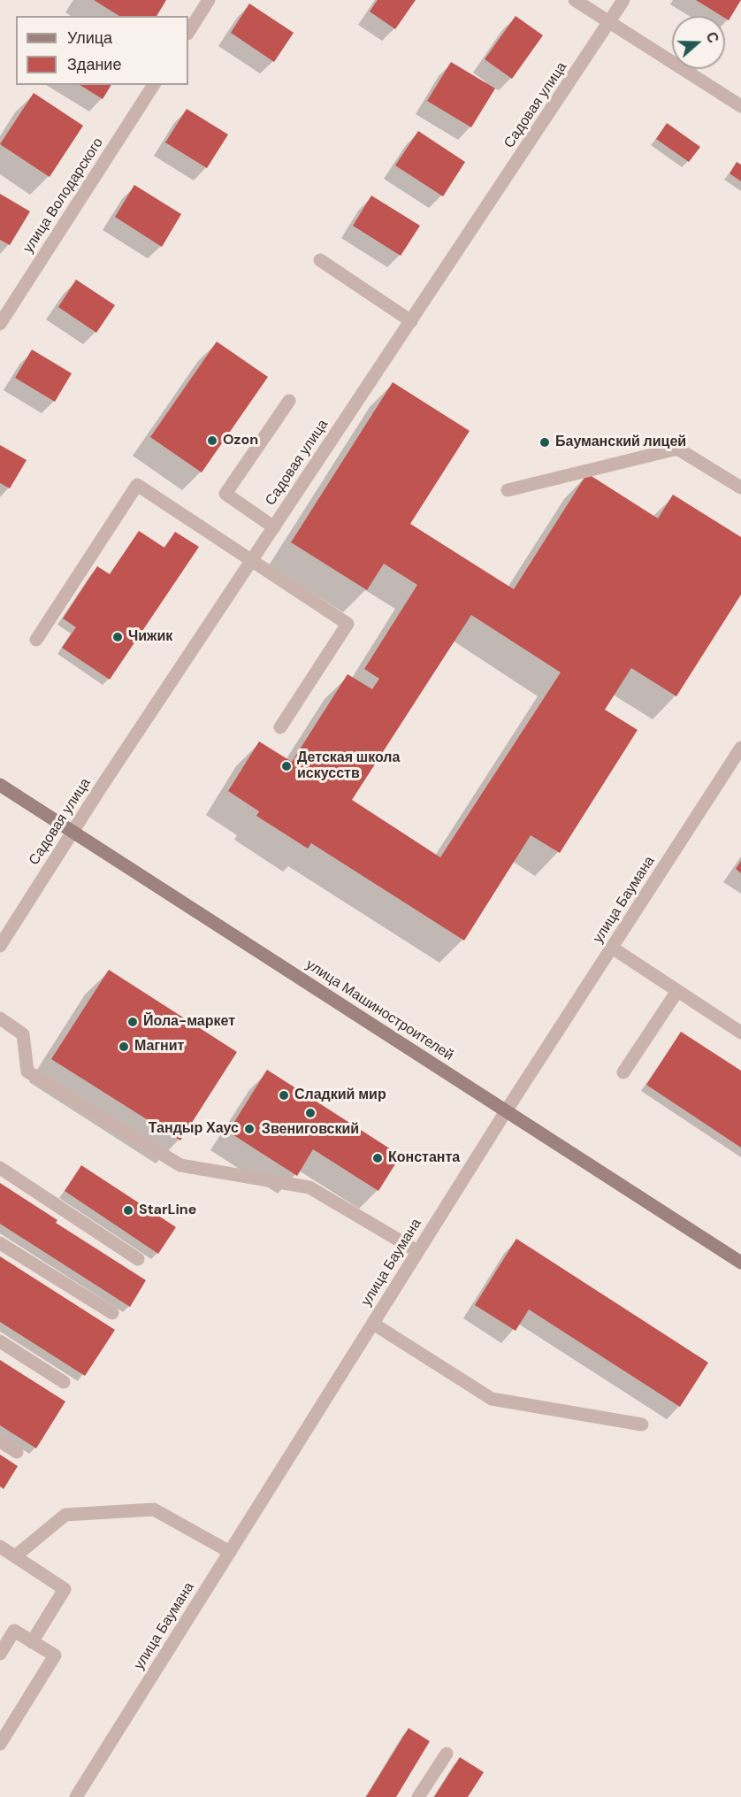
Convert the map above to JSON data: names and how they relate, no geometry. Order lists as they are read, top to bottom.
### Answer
{
  "streets": {
    "main road": ["улица Машиностроителей"],
    "street": ["Садовая улица", "улица Володарского", "улица Баумана"]
  },
  "crossings": [
    ["Садовая улица", "улица Машиностроителей"],
    ["улица Баумана", "улица Машиностроителей"]
  ],
  "places": [
    "Ozon",
    "Бауманский лицей",
    "Чижик",
    "Детская школа искусств",
    "Йола-маркет",
    "Магнит",
    "Сладкий мир",
    "Звениговский",
    "Тандыр Хаус",
    "Константа",
    "StarLine"
  ],
  "legend": ["Улица", "Здание"],
  "north": "right"
}
